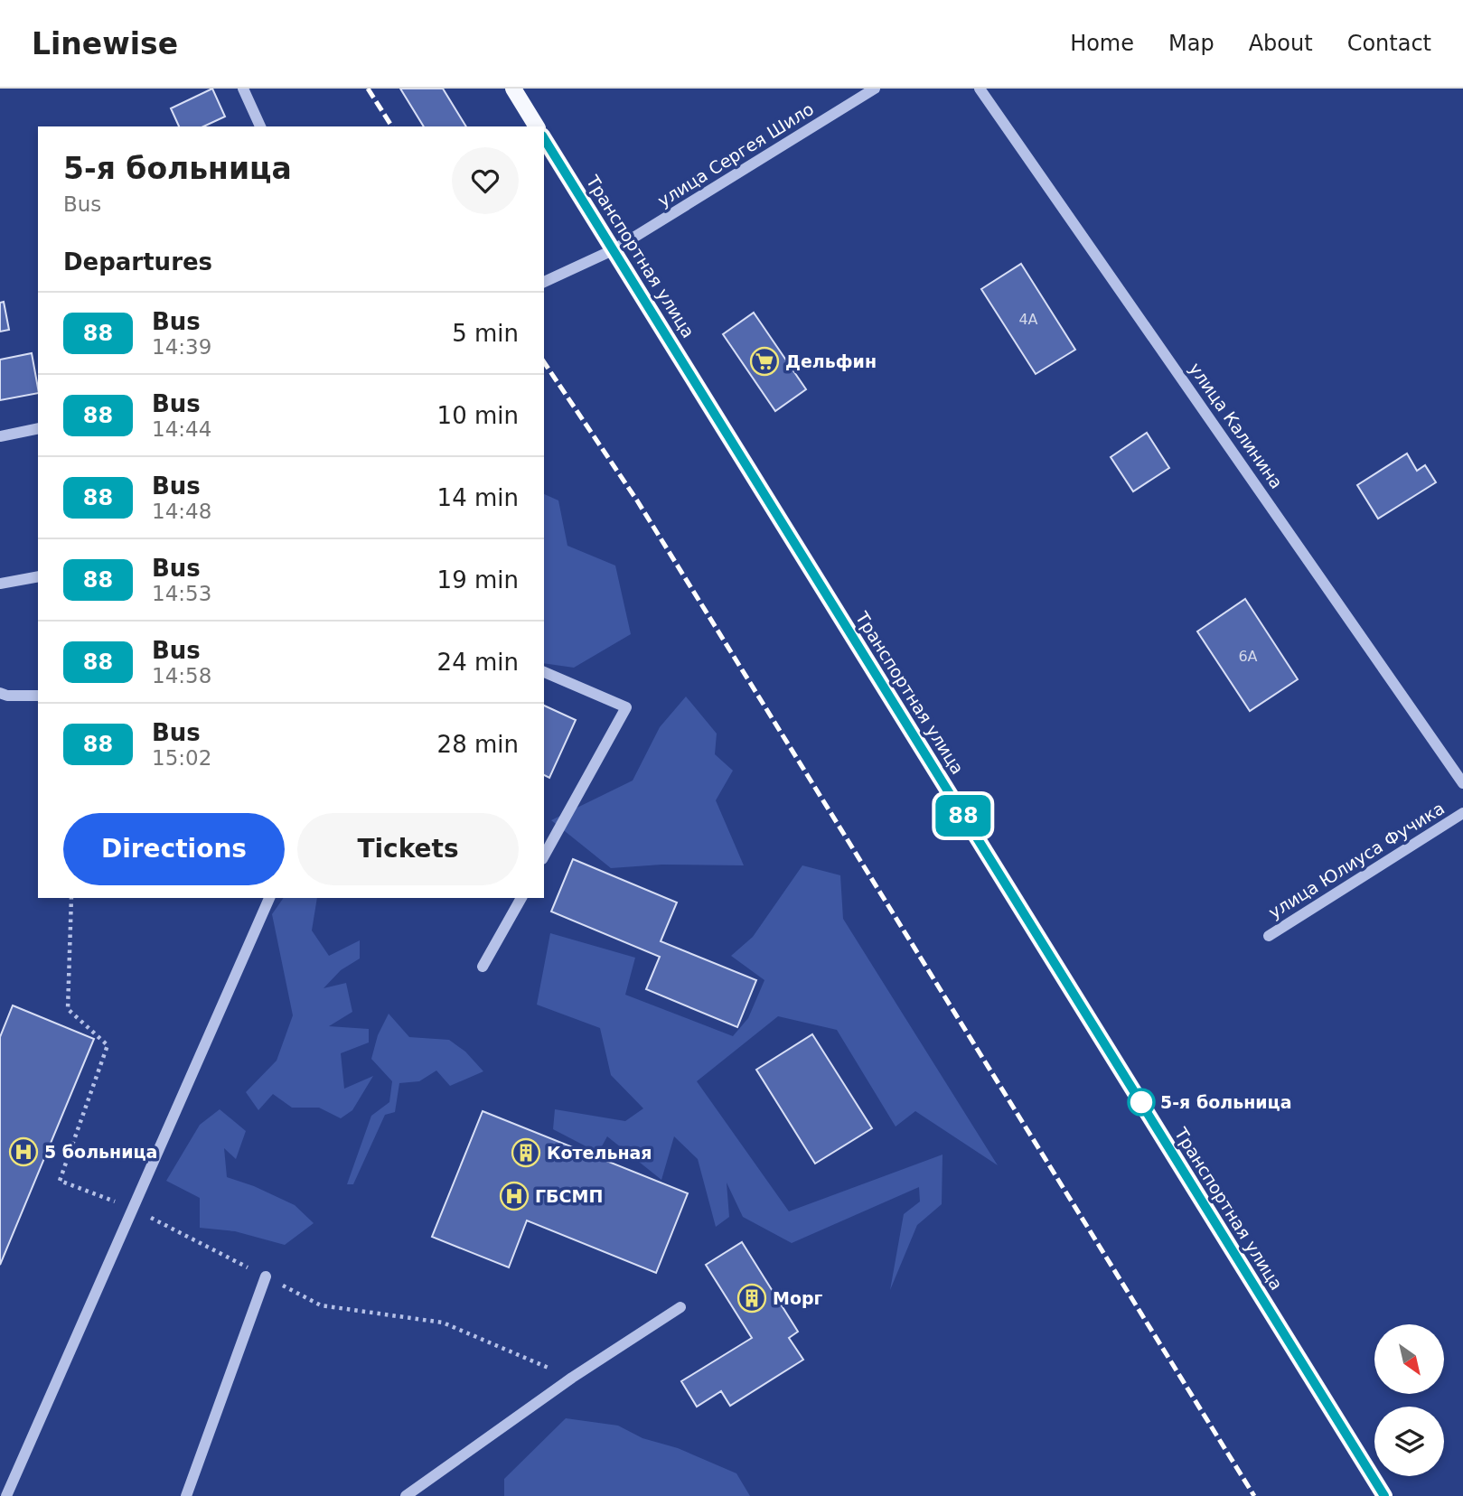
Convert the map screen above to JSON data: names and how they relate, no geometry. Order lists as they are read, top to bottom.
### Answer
{
  "streets": {
    "main road": ["Транспортная улица"],
    "street": ["улица Сергея Шило", "улица Калинина", "улица Юлиуса Фучика"]
  },
  "crossings": [
    ["улица Сергея Шило", "Транспортная улица"]
  ],
  "places": {
    "supermarket": ["Дельфин"],
    "other": ["5-я больница"],
    "hospital": ["5 больница", "ГБСМП"],
    "building": ["Котельная", "Морг"]
  },
  "lines": ["bus line 88"],
  "house_numbers": ["4А", "6А"],
  "north": "bottom right",
  "page": {
    "header": "Linewise",
    "nav": [
      "Home",
      "Map",
      "About",
      "Contact"
    ],
    "on_map": "88",
    "heading": [
      ["5-я больница", "Bus"],
      "Departures"
    ],
    "list": [
      {
        "mark": "88",
        "name": "Bus",
        "note": "14:39",
        "value": "5 min"
      },
      {
        "mark": "88",
        "name": "Bus",
        "note": "14:44",
        "value": "10 min"
      },
      {
        "mark": "88",
        "name": "Bus",
        "note": "14:48",
        "value": "14 min"
      },
      {
        "mark": "88",
        "name": "Bus",
        "note": "14:53",
        "value": "19 min"
      },
      {
        "mark": "88",
        "name": "Bus",
        "note": "14:58",
        "value": "24 min"
      },
      {
        "mark": "88",
        "name": "Bus",
        "note": "15:02",
        "value": "28 min"
      }
    ],
    "buttons": ["Directions", "Tickets"]
  }
}
